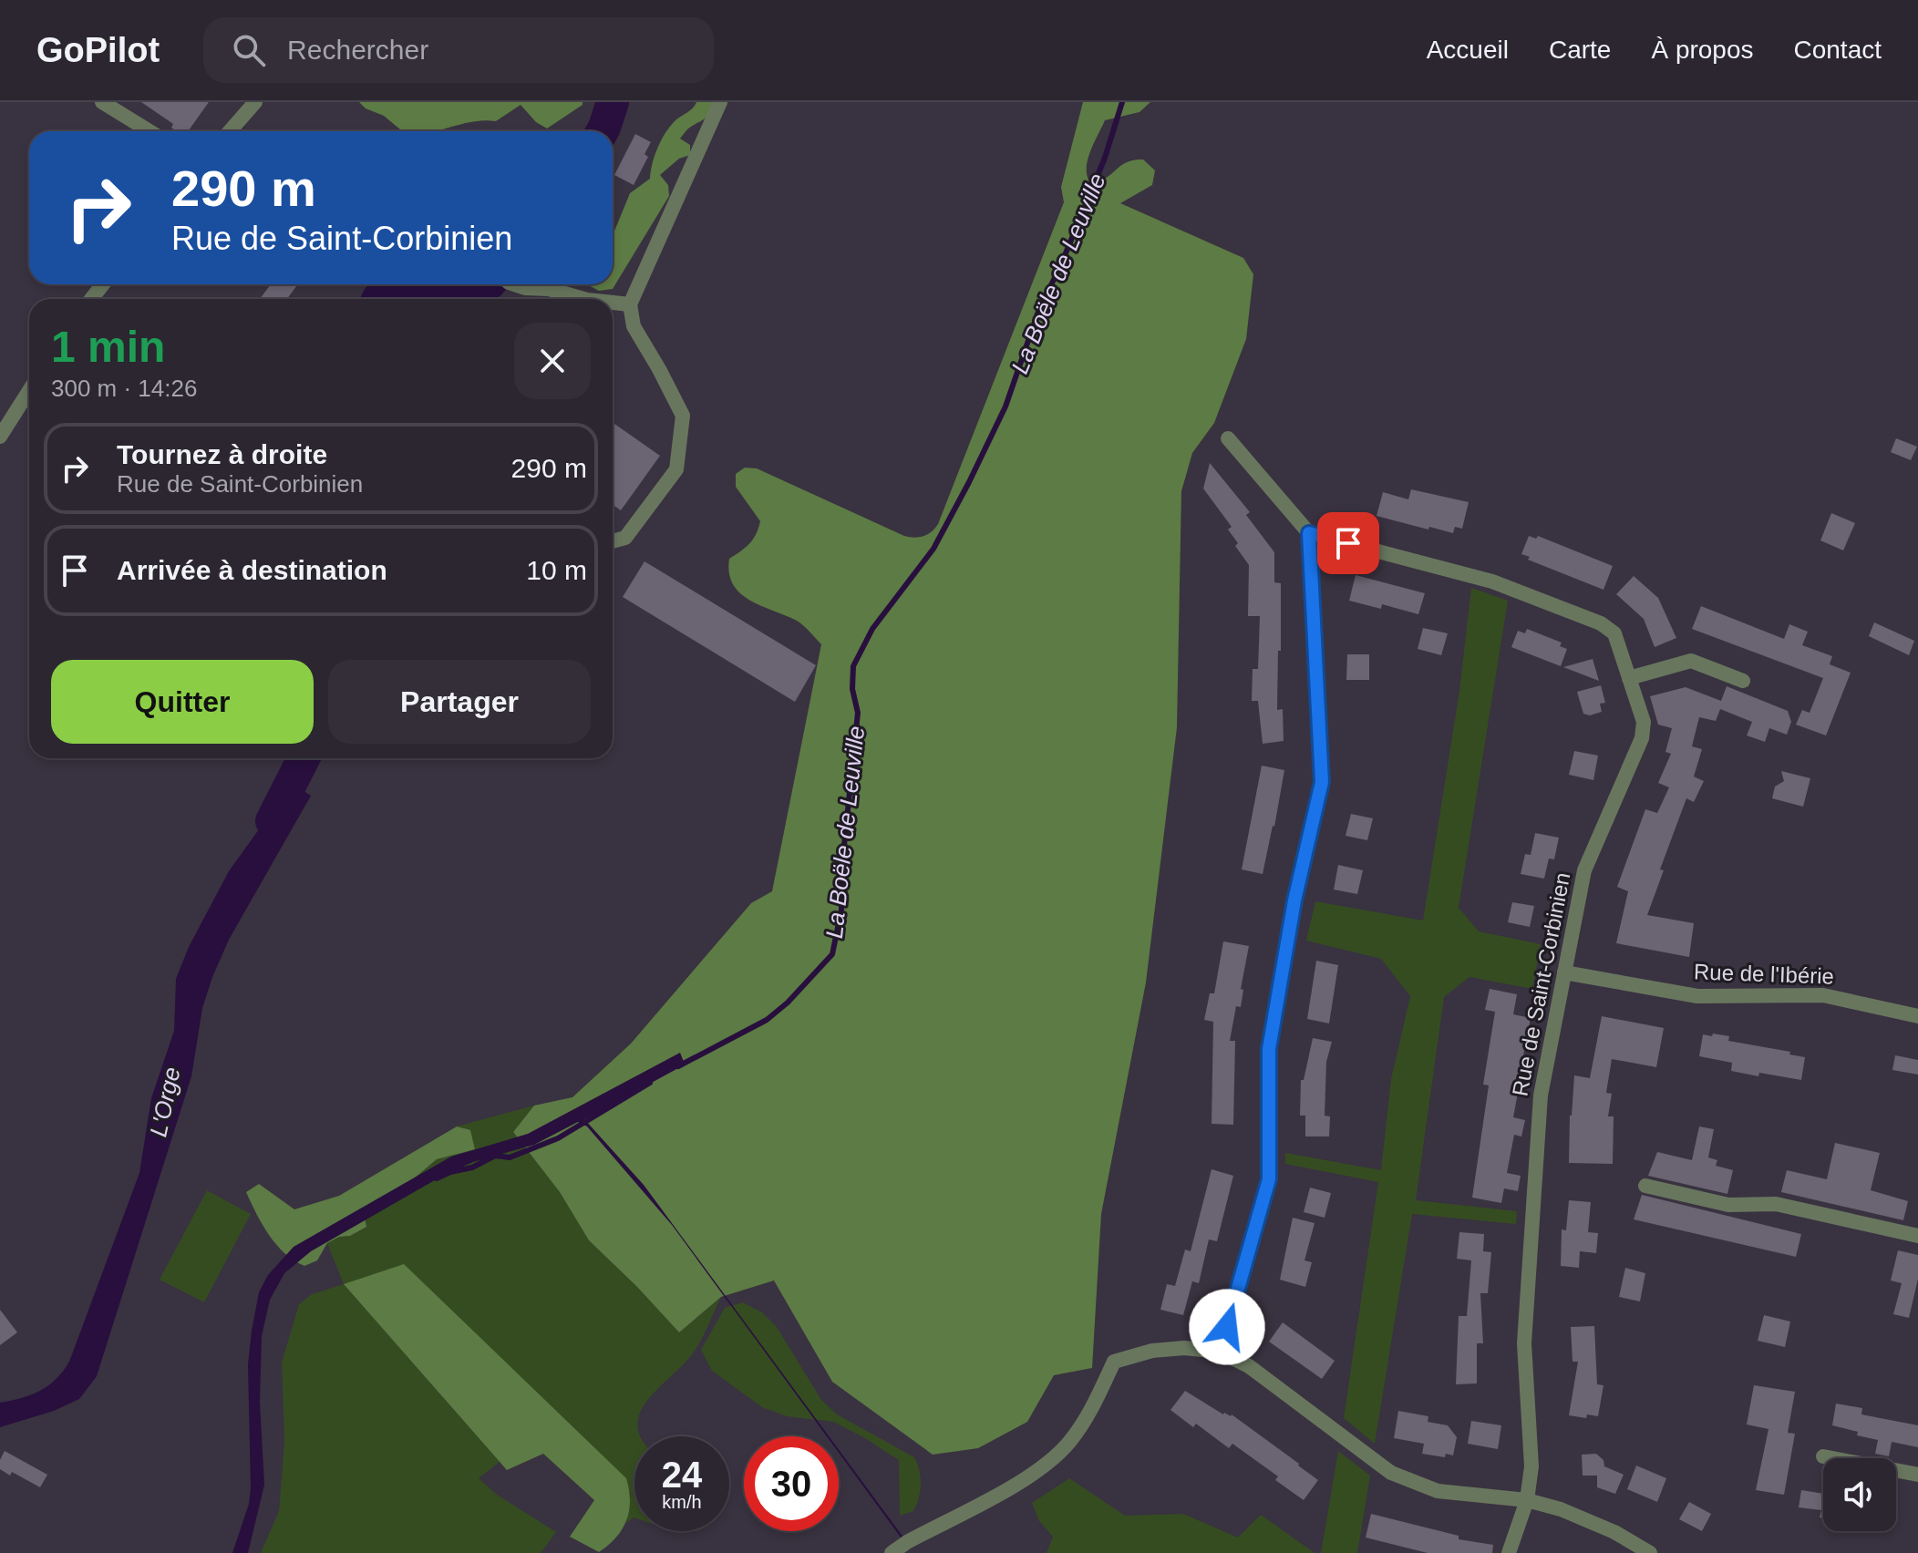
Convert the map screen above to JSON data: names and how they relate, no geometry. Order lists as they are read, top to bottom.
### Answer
{
  "streets": {
    "street": ["Rue de l'Ibérie", "Rue de Saint-Corbinien"]
  },
  "crossings": [
    ["Rue de l'Ibérie", "Rue de Saint-Corbinien"]
  ],
  "water": ["La Boële de Leuville", "L'Orge"],
  "page": {
    "header": "GoPilot",
    "search": "Rechercher",
    "nav": [
      "Accueil",
      "Carte",
      "À propos",
      "Contact"
    ],
    "turn": ["290 m", "Rue de Saint-Corbinien"],
    "heading": ["1 min", "300 m · 14:26"],
    "list": [
      {
        "name": "Tournez à droite",
        "note": "Rue de Saint-Corbinien",
        "value": "290 m"
      },
      {
        "name": "Arrivée à destination",
        "value": "10 m"
      }
    ],
    "buttons": ["Quitter", "Partager"],
    "speed": "24 km/h",
    "limit": "30"
  }
}
